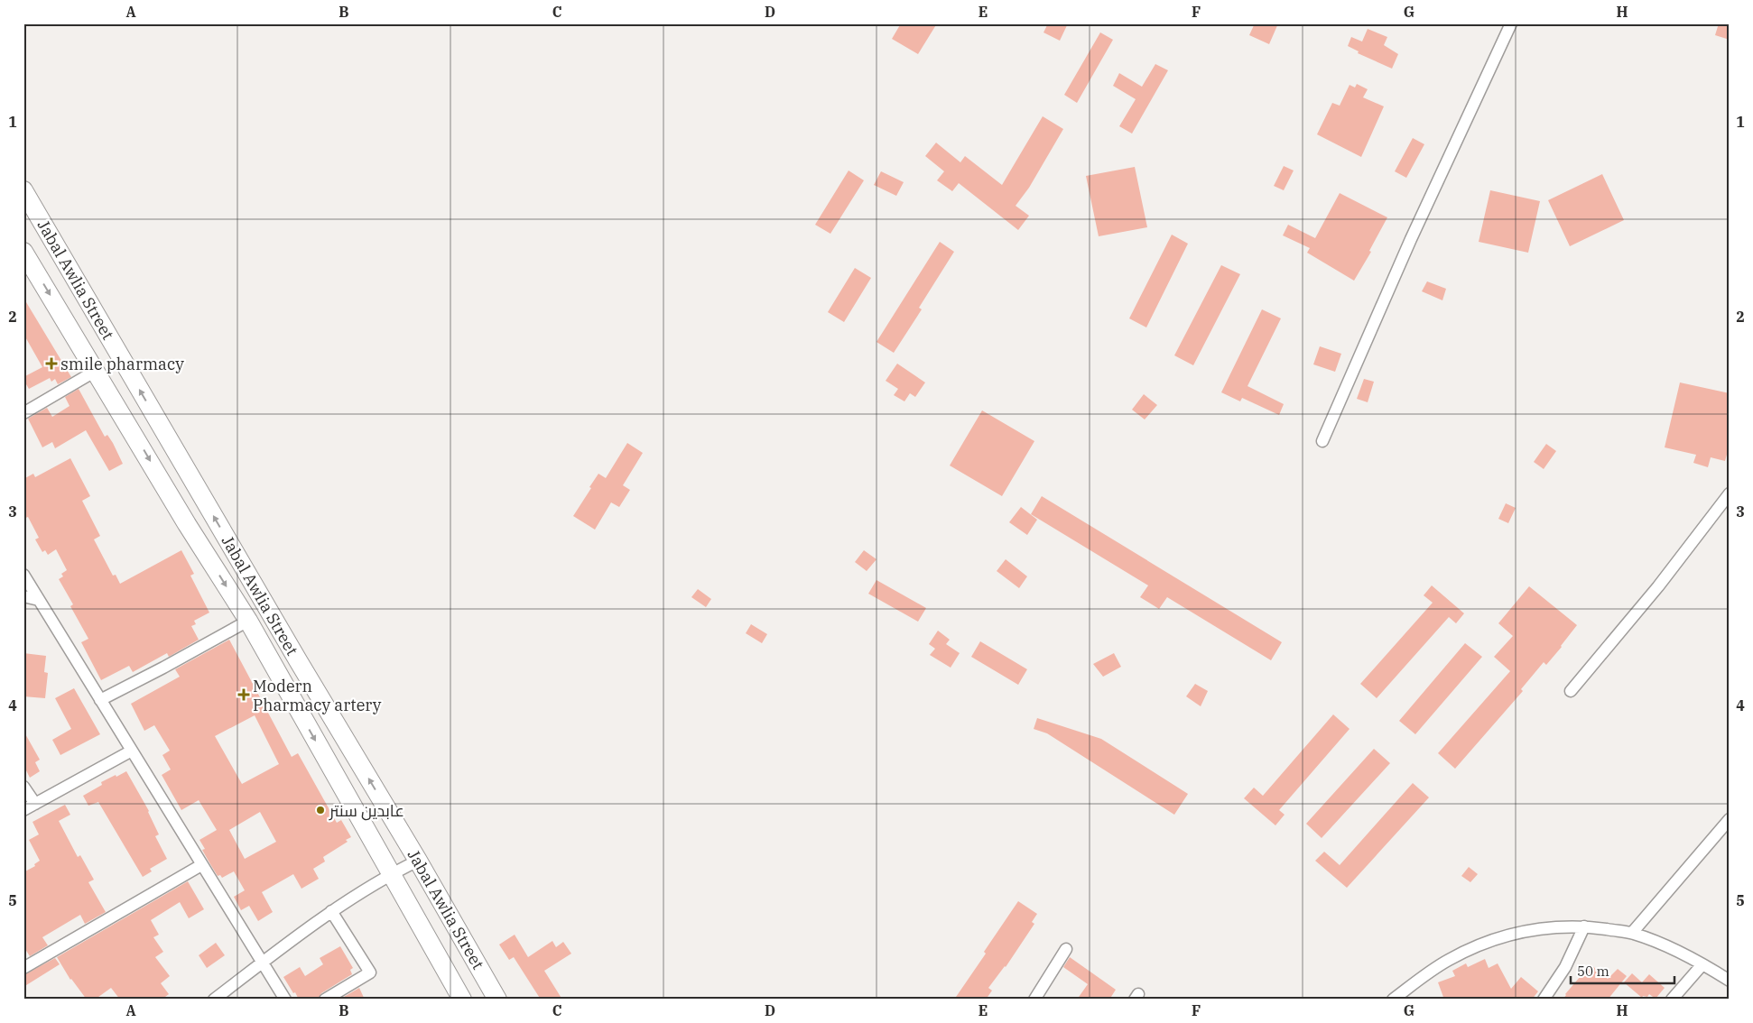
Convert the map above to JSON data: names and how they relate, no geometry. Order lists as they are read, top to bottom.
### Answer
{
  "streets": {
    "main road": ["Jabal Awlia Street"]
  },
  "places": {
    "health": ["smile pharmacy", "Modern Pharmacy artery"],
    "other": ["عابدين سنتر"]
  },
  "scale_bar": "50 m",
  "grid": {
    "columns": [
      "A",
      "B",
      "C",
      "D",
      "E",
      "F",
      "G",
      "H"
    ],
    "rows": [
      "1",
      "2",
      "3",
      "4",
      "5"
    ]
  }
}
